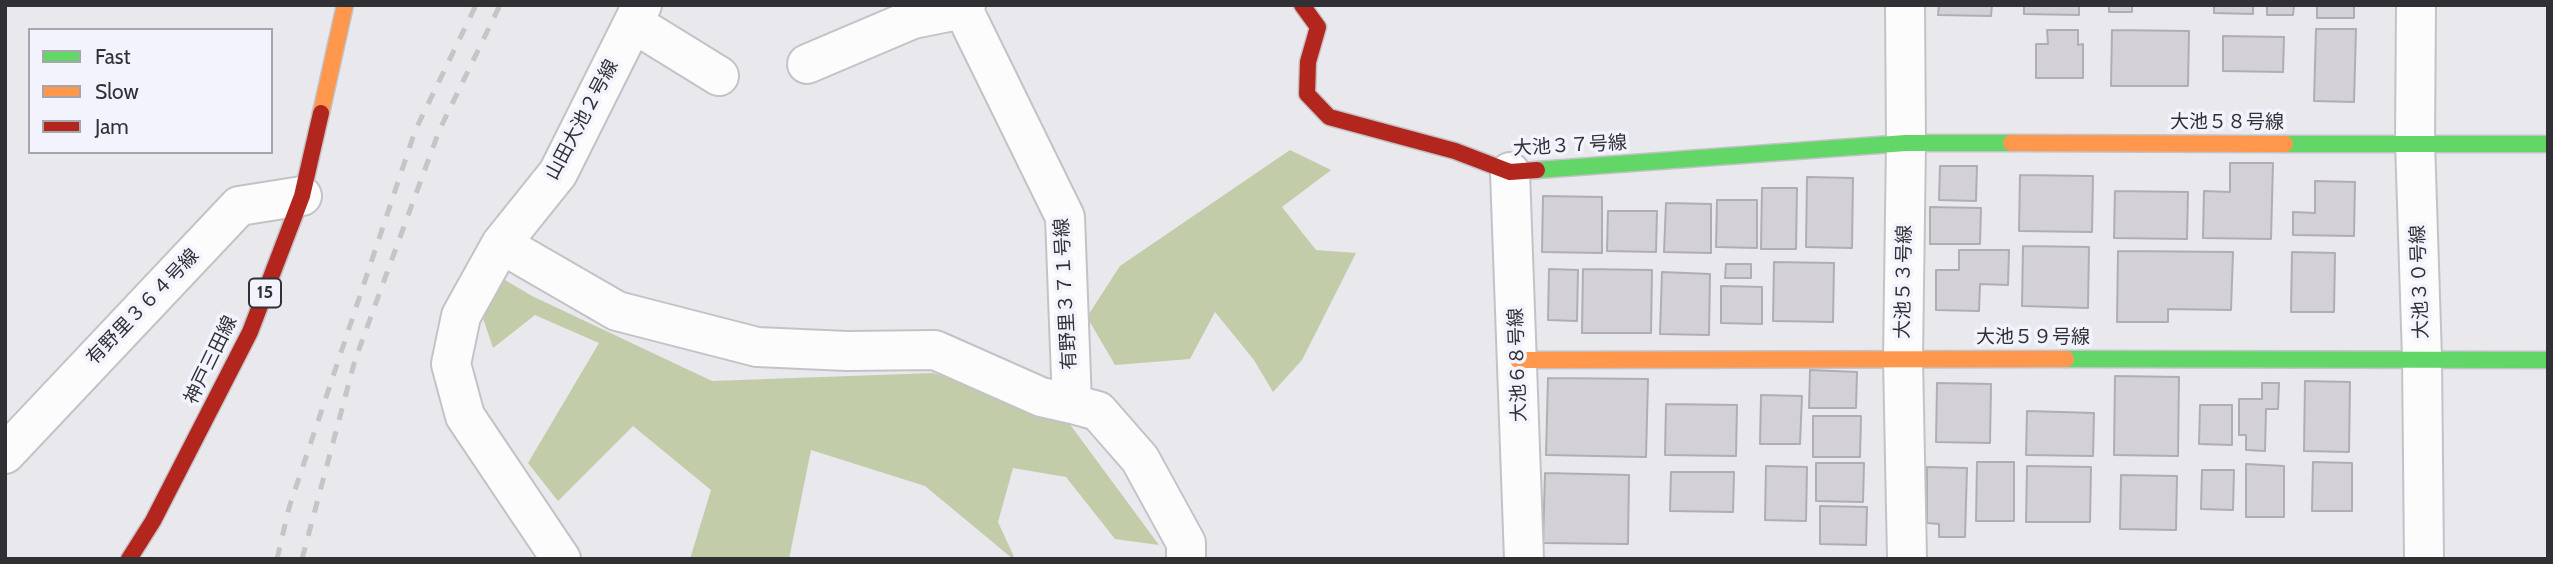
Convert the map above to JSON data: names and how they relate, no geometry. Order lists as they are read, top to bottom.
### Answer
{
  "streets": {
    "street": [
      "山田大池２号線",
      "大池５８号線",
      "大池３７号線",
      "大池５３号線",
      "大池３０号線",
      "15",
      "有野里３７１号線",
      "有野里３６４号線",
      "大池５９号線",
      "神戸三田線",
      "大池６８号線"
    ]
  },
  "crossings": [
    ["大池５８号線", "大池３７号線"],
    ["大池５８号線", "大池５３号線"],
    ["大池５８号線", "大池３０号線"],
    ["大池３７号線", "大池５３号線"],
    ["大池３７号線", "大池６８号線"],
    ["大池５３号線", "大池５９号線"],
    ["大池３０号線", "大池５９号線"],
    ["有野里３６４号線", "神戸三田線"],
    ["大池５９号線", "大池６８号線"]
  ],
  "legend": ["Fast", "Slow", "Jam"]
}
